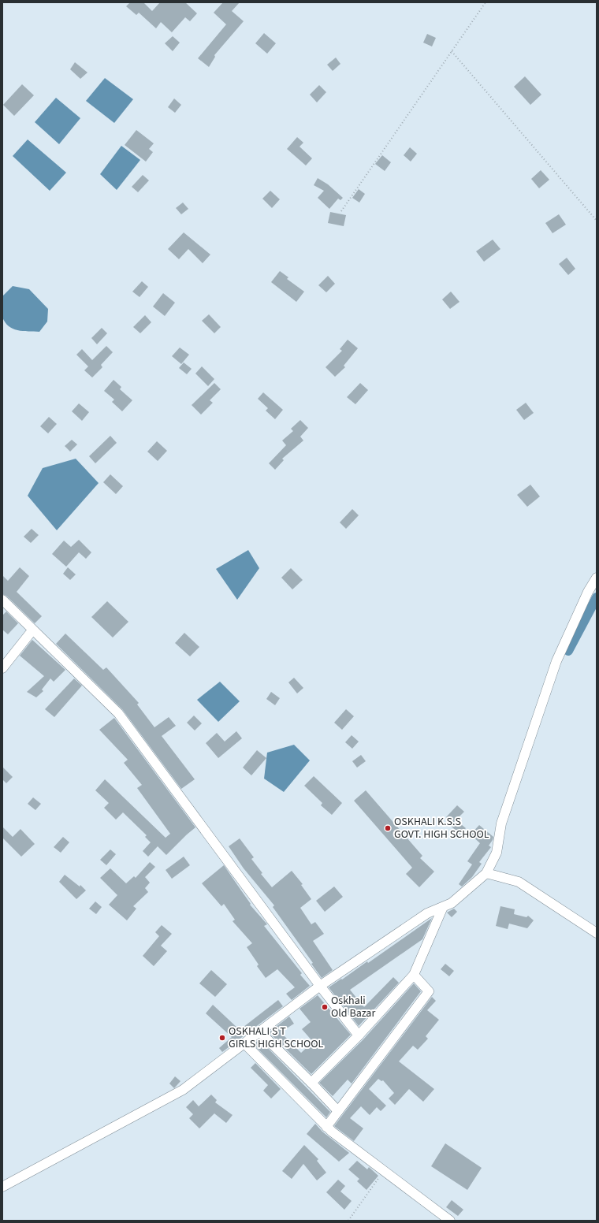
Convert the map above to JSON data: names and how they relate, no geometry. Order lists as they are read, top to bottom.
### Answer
{
  "places": ["OSKHALI K.S.S GOVT. HIGH SCHOOL", "Oskhali Old Bazar", "OSKHALI S T GIRLS HIGH SCHOOL"]
}
